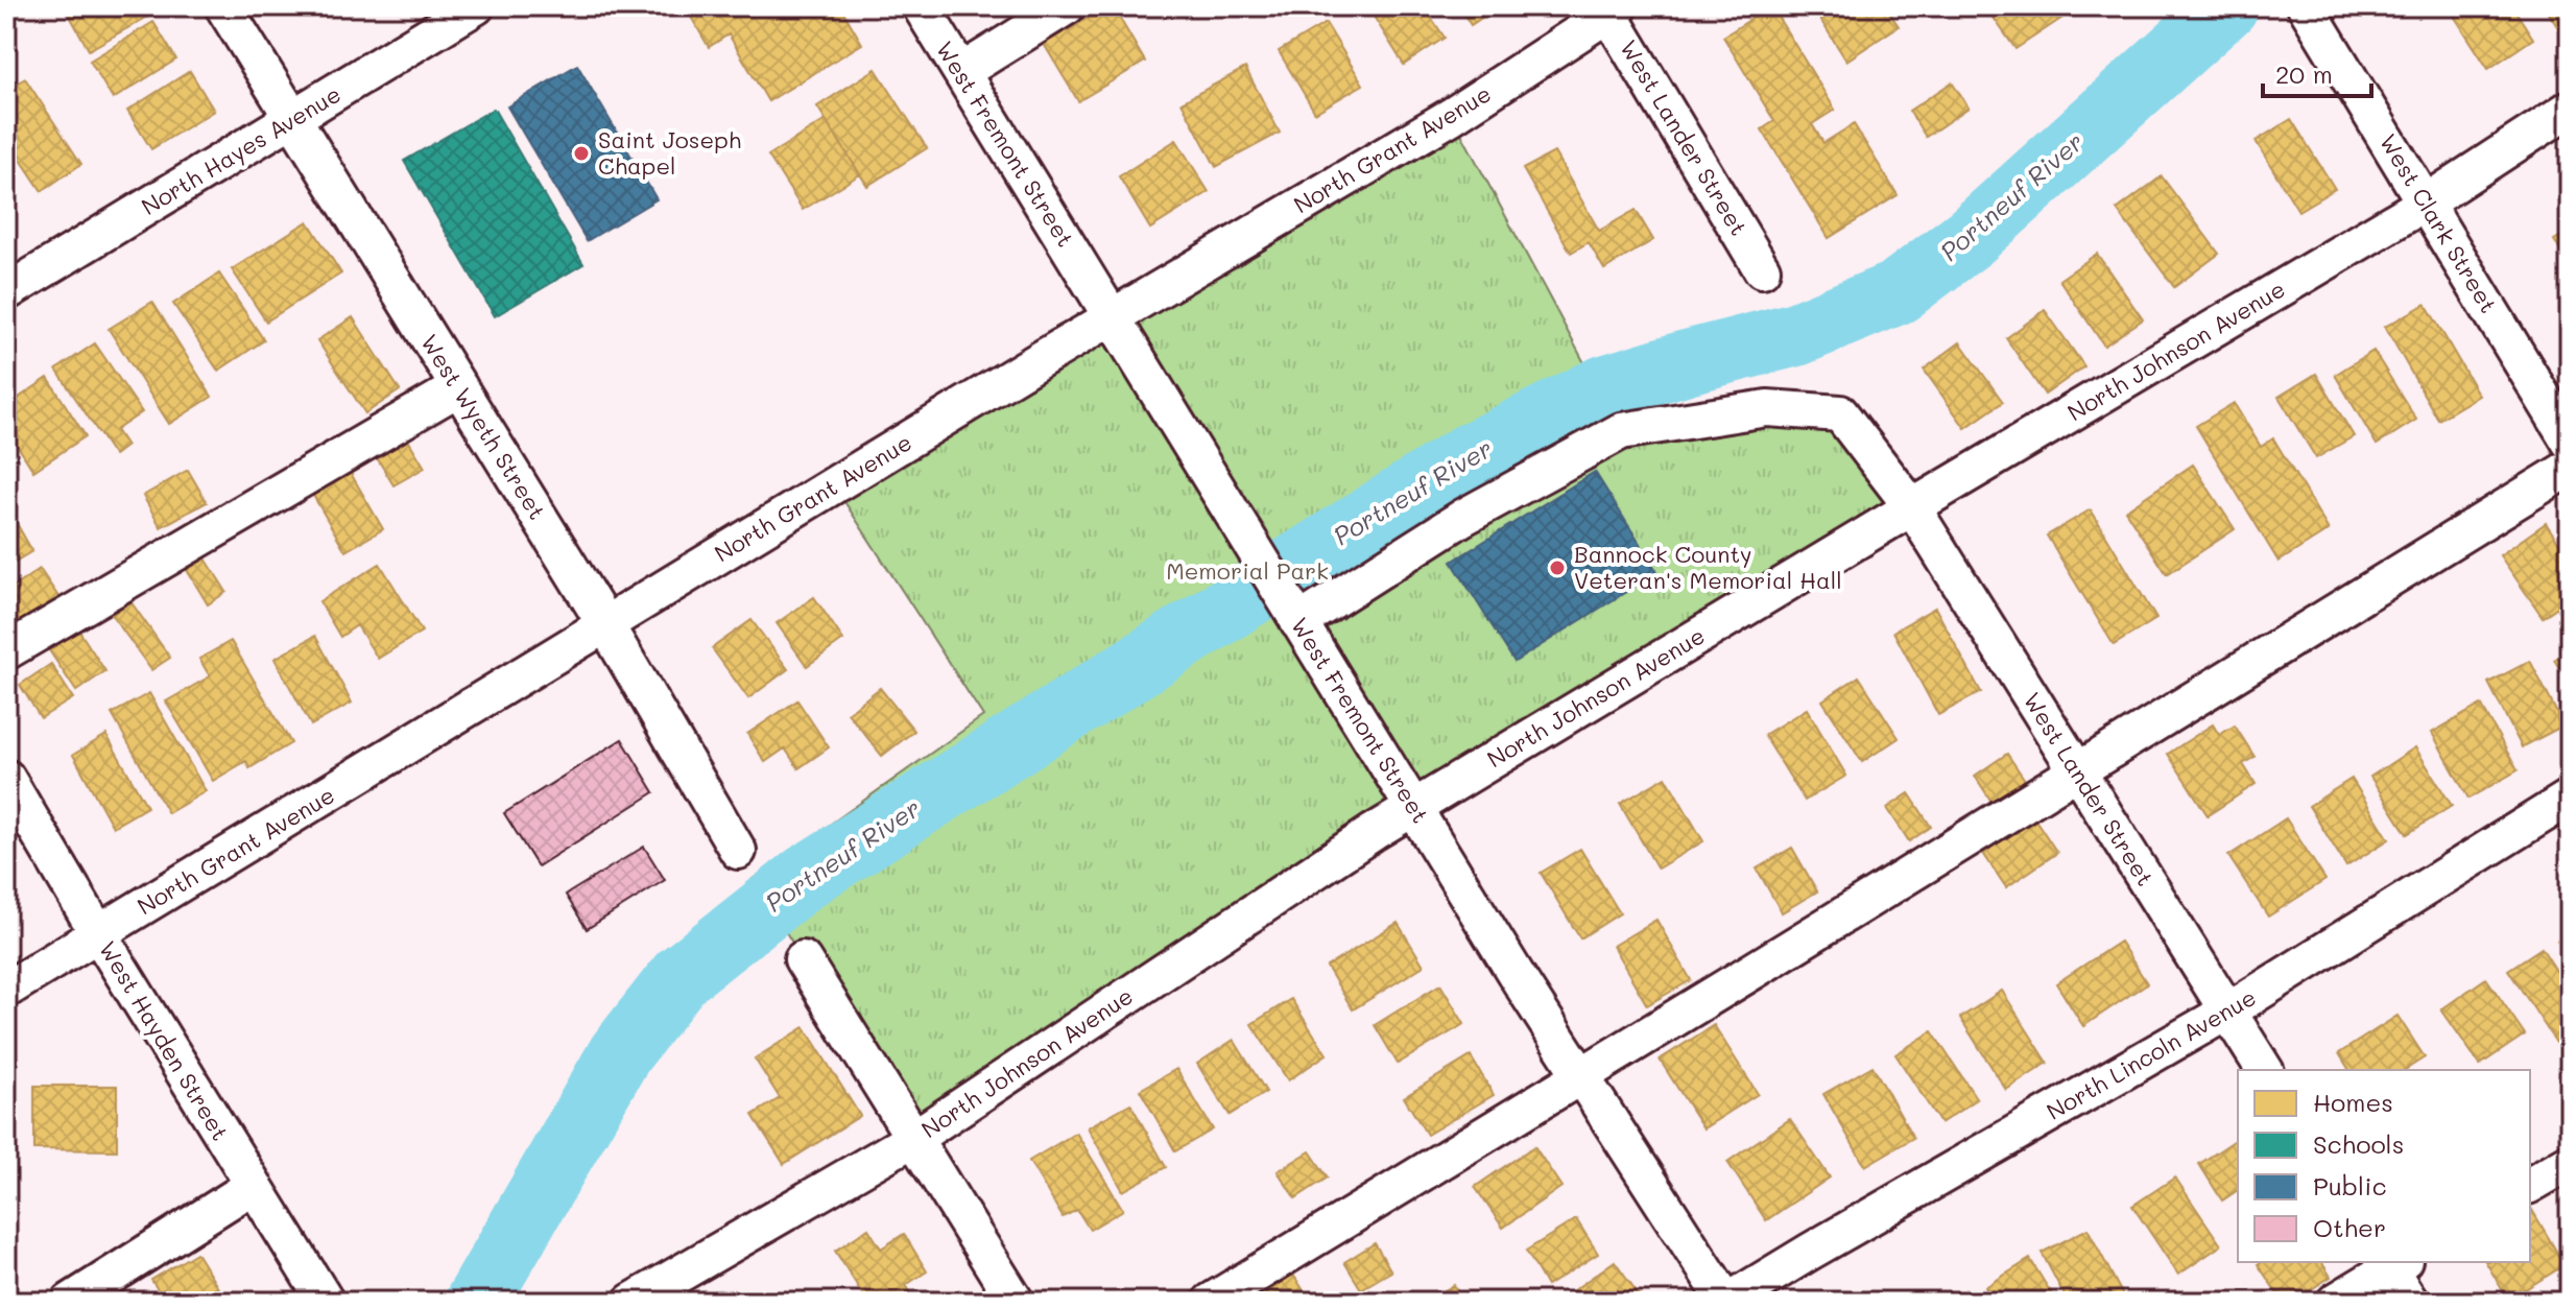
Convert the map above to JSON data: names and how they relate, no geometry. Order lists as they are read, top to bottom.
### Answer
{
  "streets": {
    "street": [
      "West Lander Street",
      "West Fremont Street",
      "North Grant Avenue",
      "North Hayes Avenue",
      "West Clark Street",
      "North Johnson Avenue",
      "West Wyeth Street",
      "West Hayden Street",
      "North Lincoln Avenue"
    ]
  },
  "crossings": [
    ["West Lander Street", "West Fremont Street"],
    ["West Lander Street", "North Grant Avenue"],
    ["West Lander Street", "North Johnson Avenue"],
    ["West Lander Street", "North Lincoln Avenue"],
    ["West Fremont Street", "North Grant Avenue"],
    ["West Fremont Street", "North Johnson Avenue"],
    ["West Fremont Street", "North Lincoln Avenue"],
    ["North Grant Avenue", "West Wyeth Street"],
    ["North Grant Avenue", "West Hayden Street"],
    ["North Hayes Avenue", "West Wyeth Street"],
    ["West Clark Street", "North Johnson Avenue"]
  ],
  "water": ["Portneuf River"],
  "parks": ["Memorial Park"],
  "places": ["Saint Joseph Chapel", "Bannock County Veteran's Memorial Hall"],
  "legend": [
    "Homes",
    "Schools",
    "Public",
    "Other"
  ],
  "scale_bar": "20 m"
}
